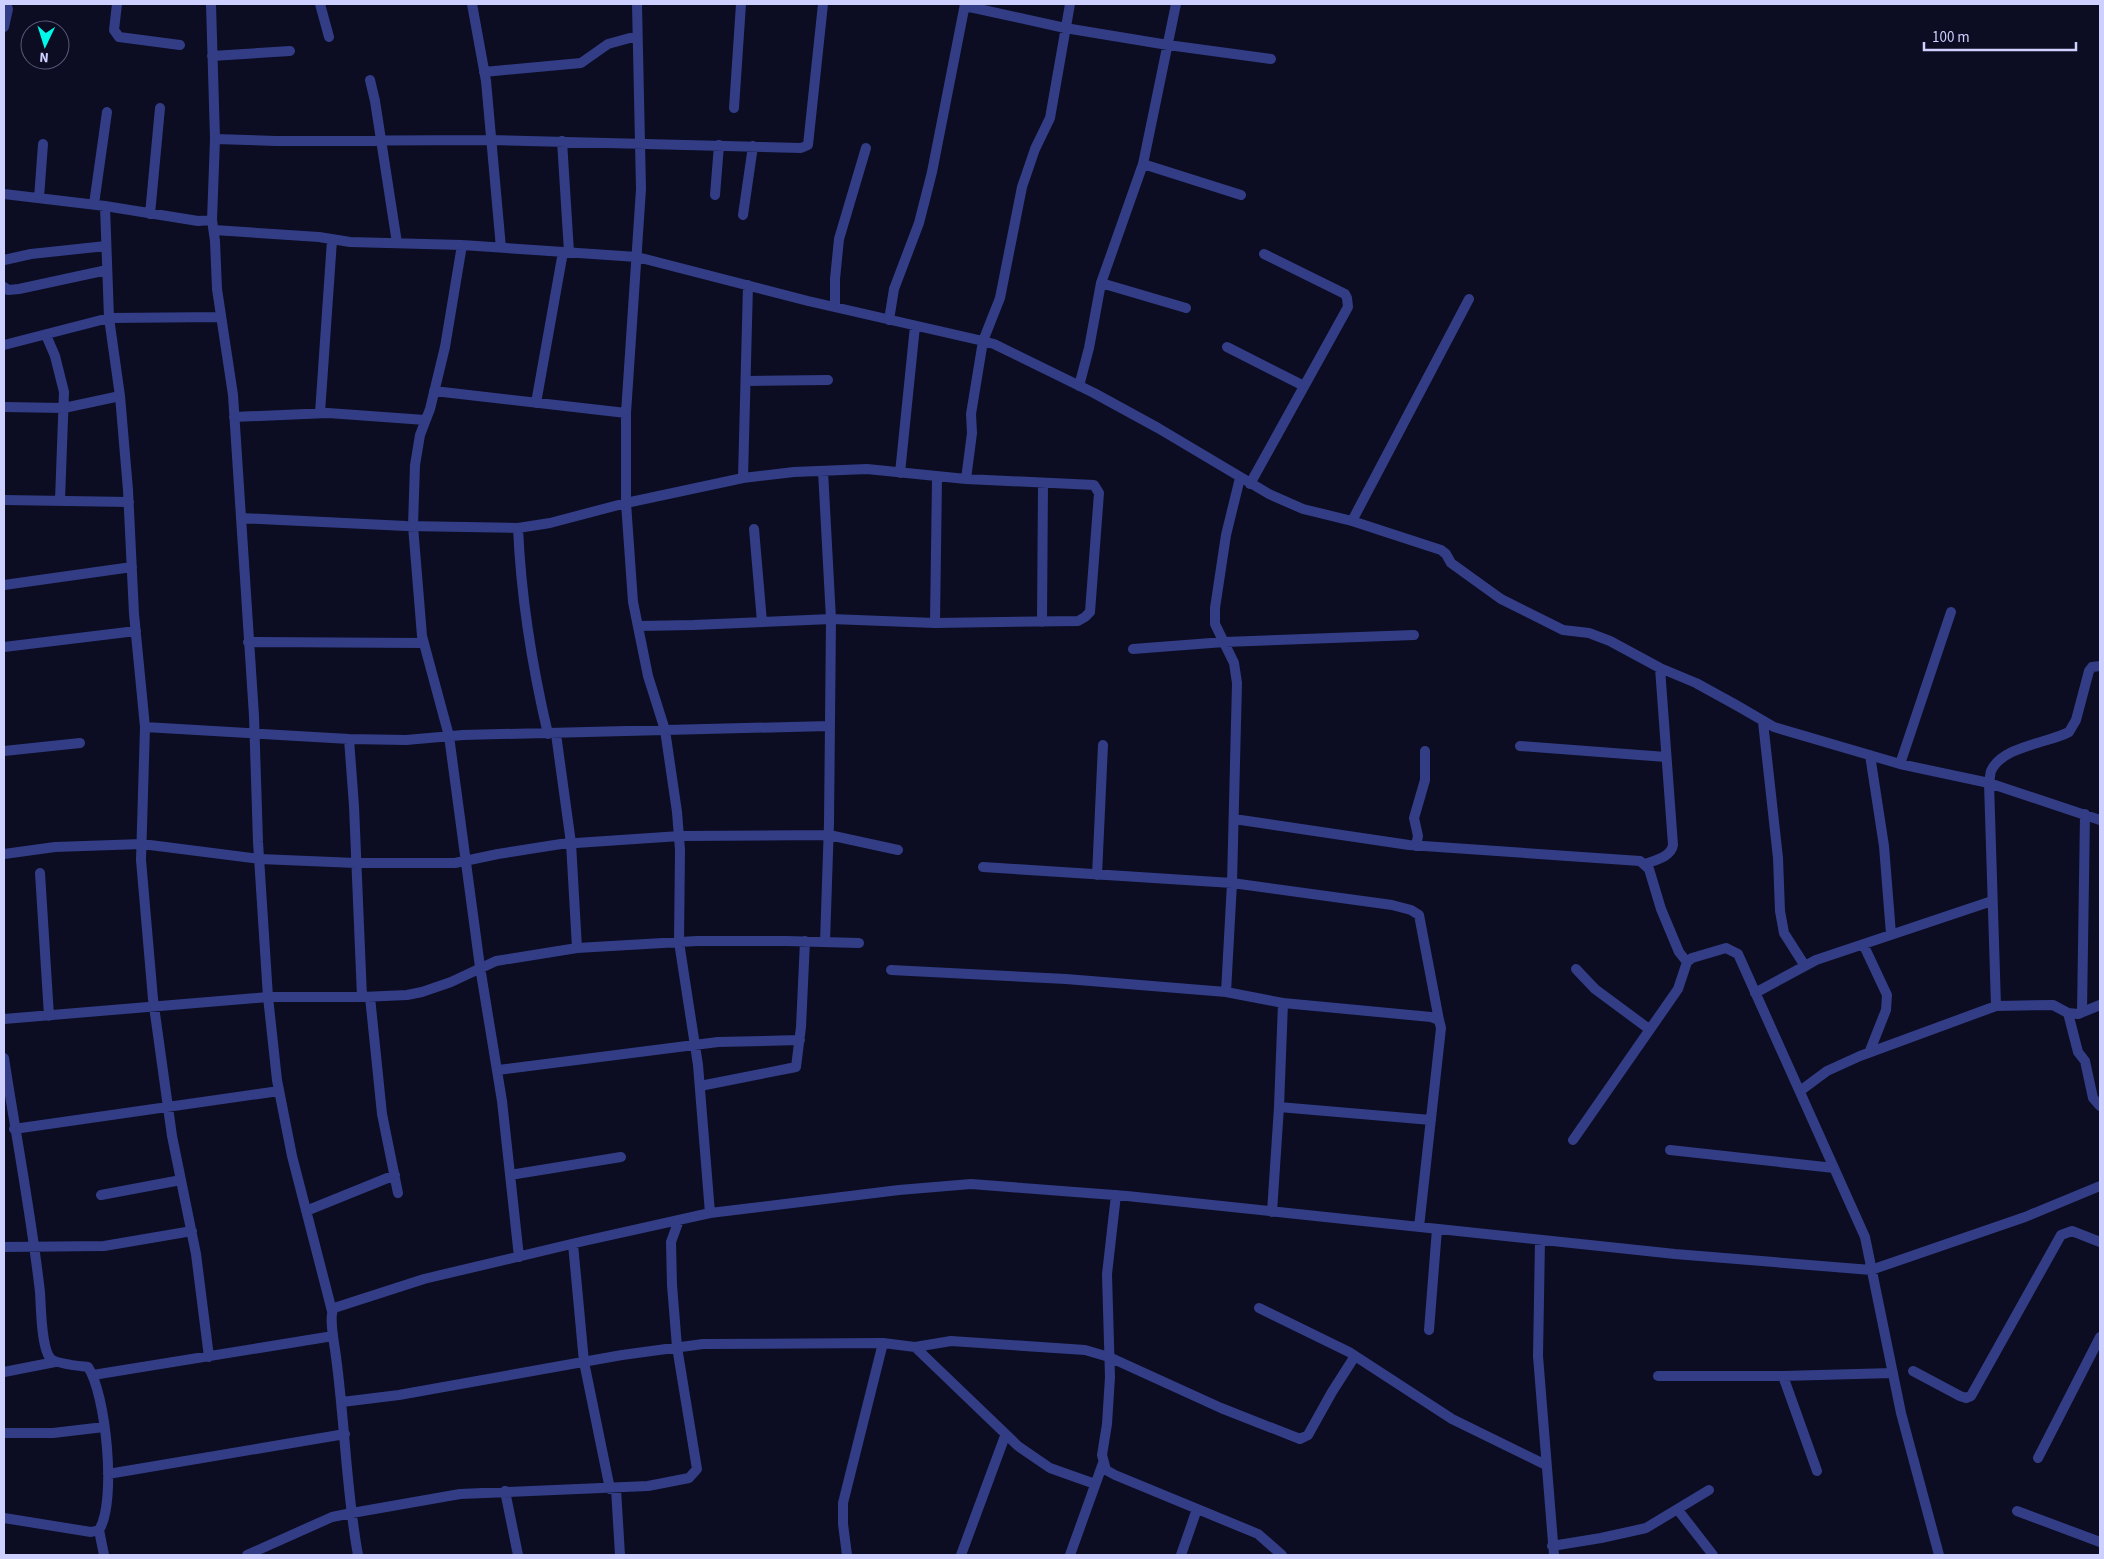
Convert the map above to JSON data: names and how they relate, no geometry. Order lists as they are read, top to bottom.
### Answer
{
  "scale_bar": "100 m",
  "north": "bottom"
}
